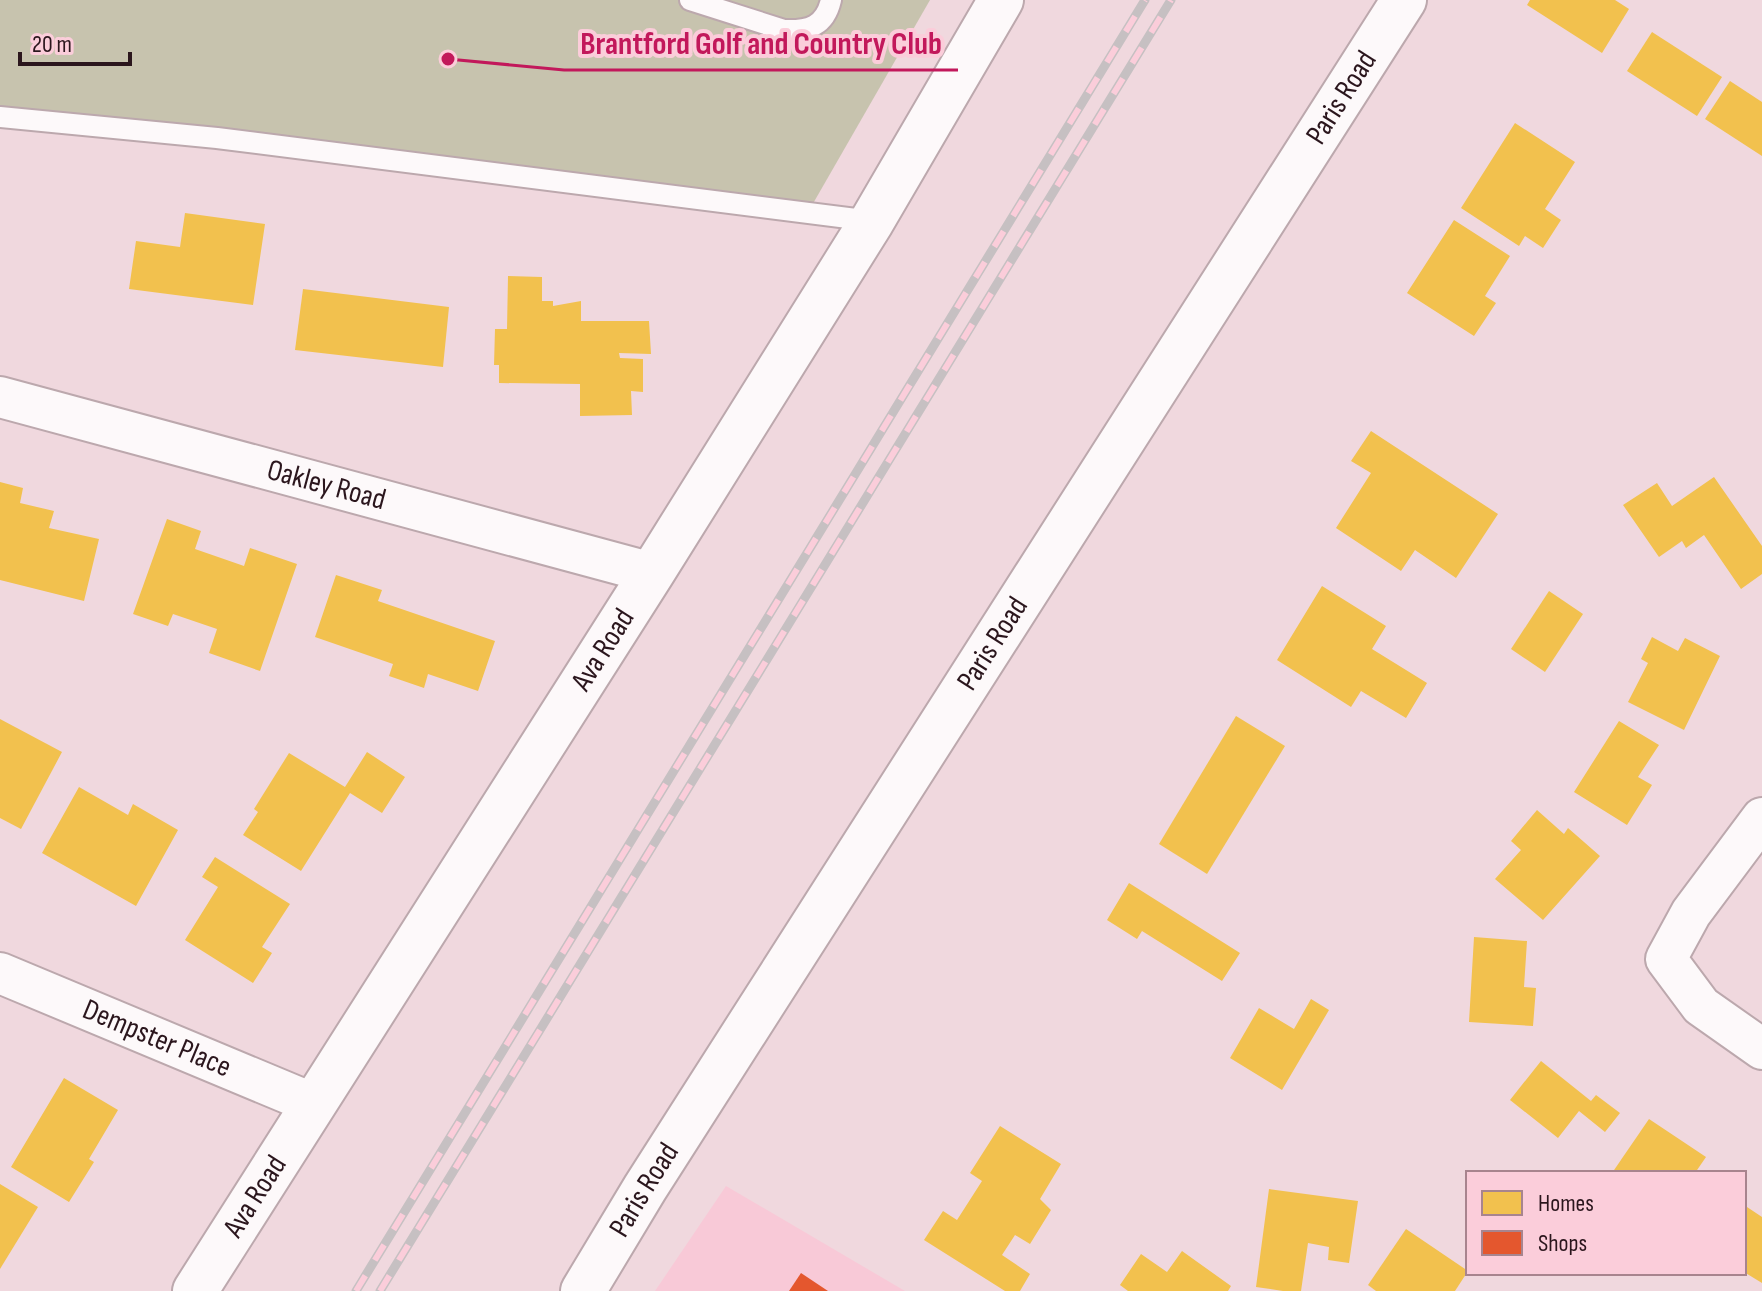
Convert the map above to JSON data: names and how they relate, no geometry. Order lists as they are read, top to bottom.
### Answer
{
  "streets": {
    "street": [
      "Paris Road",
      "Oakley Road",
      "Ava Road",
      "Dempster Place"
    ]
  },
  "crossings": [
    ["Oakley Road", "Ava Road"],
    ["Ava Road", "Dempster Place"]
  ],
  "places": ["Brantford Golf and Country Club"],
  "legend": ["Homes", "Shops"],
  "scale_bar": "20 m"
}
